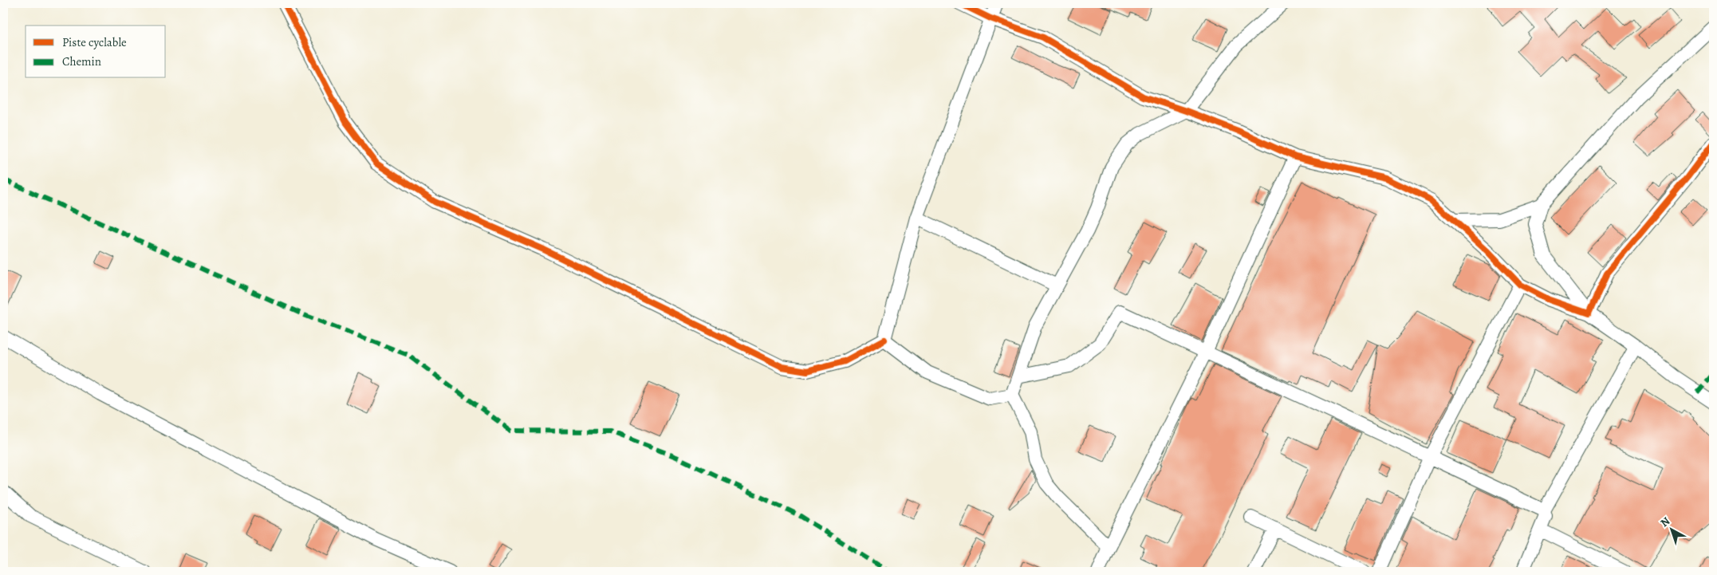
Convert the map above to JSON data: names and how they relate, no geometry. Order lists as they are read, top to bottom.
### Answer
{
  "legend": ["Piste cyclable", "Chemin"],
  "north": "top left"
}
